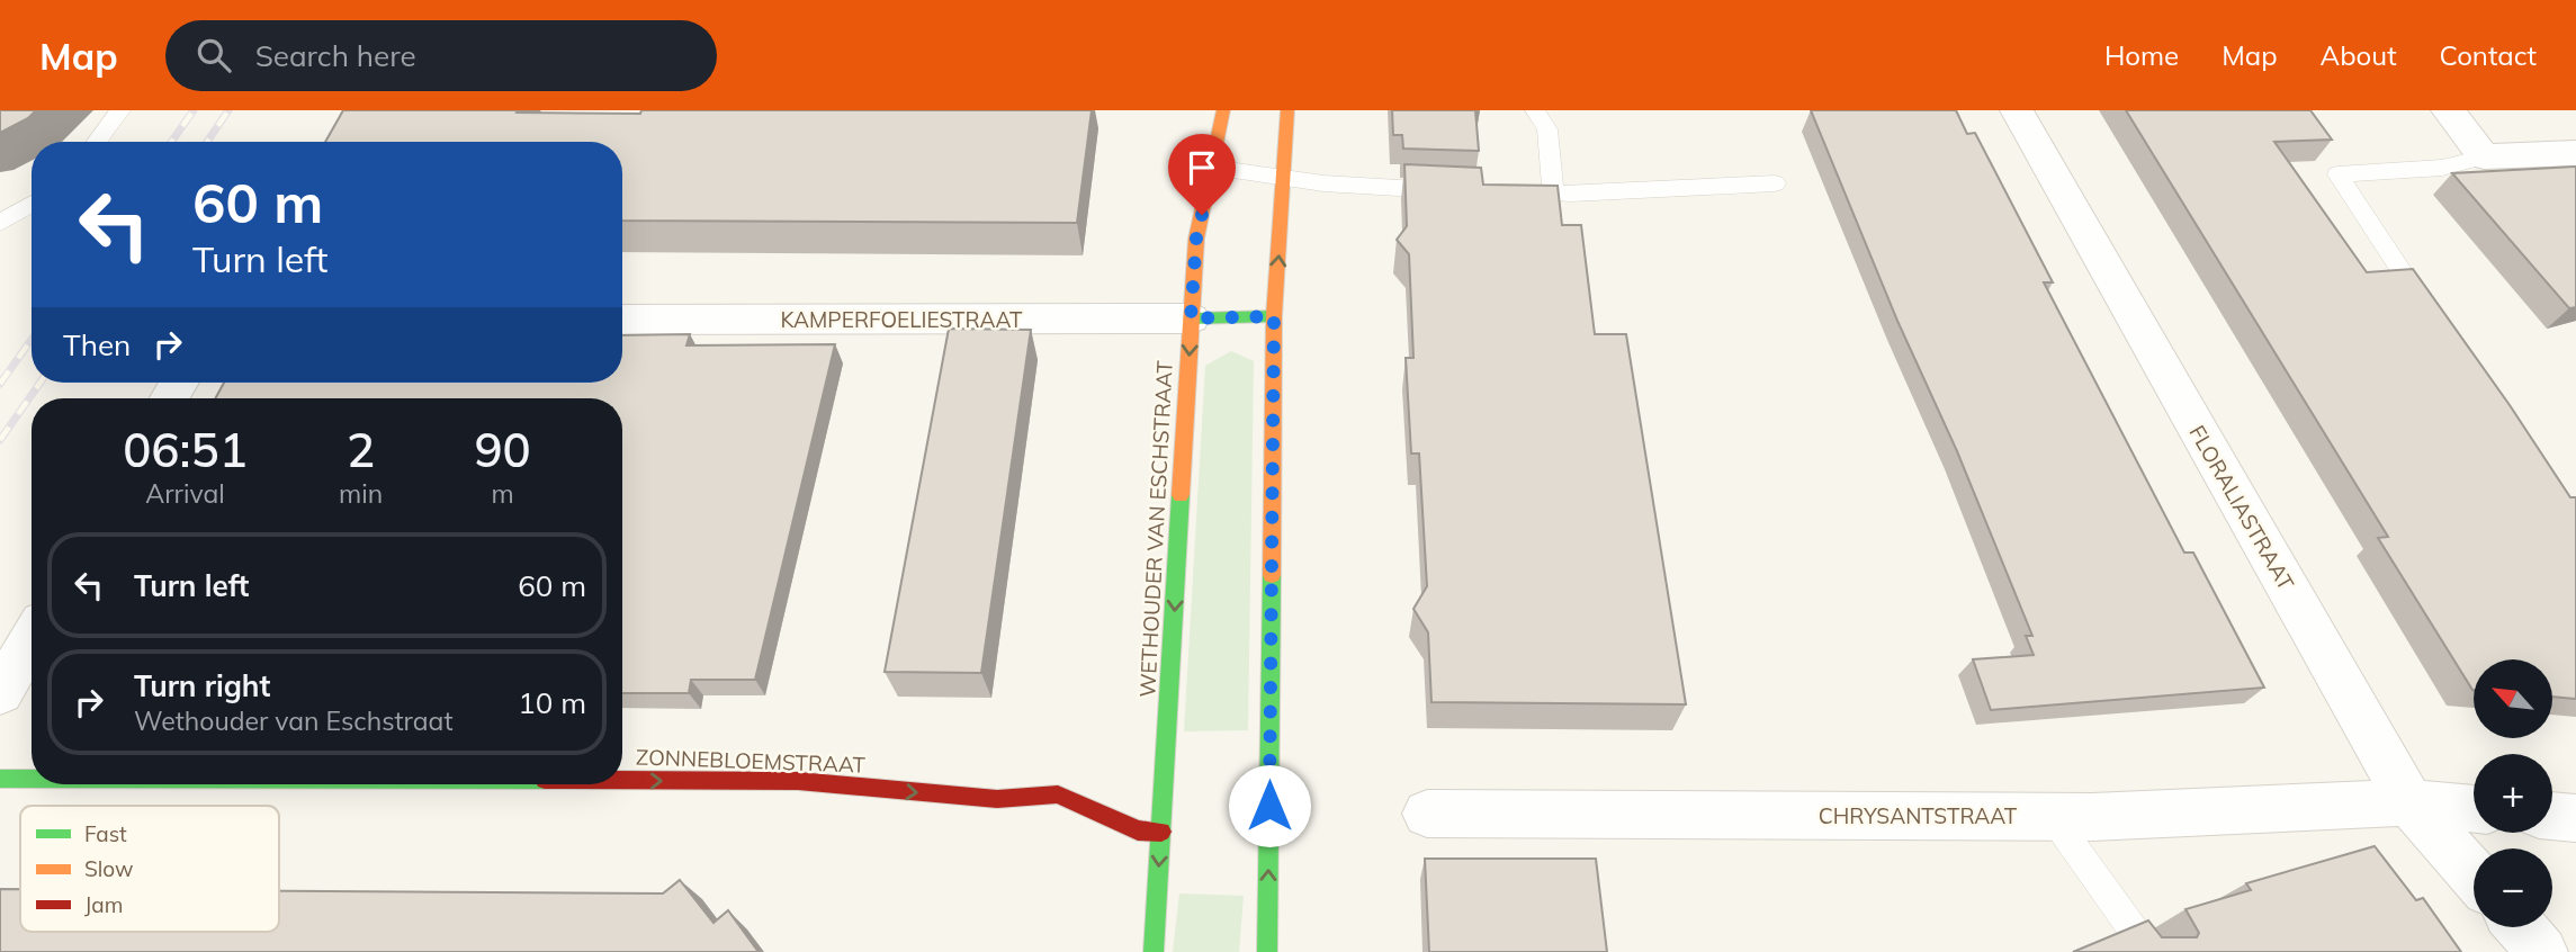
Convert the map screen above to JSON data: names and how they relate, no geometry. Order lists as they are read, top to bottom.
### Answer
{
  "streets": {
    "street": [
      "KAMPERFOELIESTRAAT",
      "FLORALIASTRAAT",
      "WETHOUDER VAN ESCHSTRAAT",
      "ZONNEBLOEMSTRAAT",
      "CHRYSANTSTRAAT"
    ]
  },
  "crossings": [
    ["KAMPERFOELIESTRAAT", "WETHOUDER VAN ESCHSTRAAT"],
    ["FLORALIASTRAAT", "CHRYSANTSTRAAT"],
    ["WETHOUDER VAN ESCHSTRAAT", "ZONNEBLOEMSTRAAT"]
  ],
  "one_way": ["ZONNEBLOEMSTRAAT"],
  "legend": ["Fast", "Slow", "Jam"],
  "north": "top left",
  "page": {
    "header": "Map",
    "search": "Search here",
    "nav": [
      "Home",
      "Map",
      "About",
      "Contact"
    ],
    "turn": ["60 m", "Turn left"],
    "then": "Then",
    "eta": [
      "06:51",
      "Arrival",
      "2",
      "min",
      "90",
      "m"
    ],
    "list": [
      {
        "name": "Turn left",
        "value": "60 m"
      },
      {
        "name": "Turn right",
        "note": "Wethouder van Eschstraat",
        "value": "10 m"
      }
    ],
    "map_buttons": ["+", "−"]
  }
}
